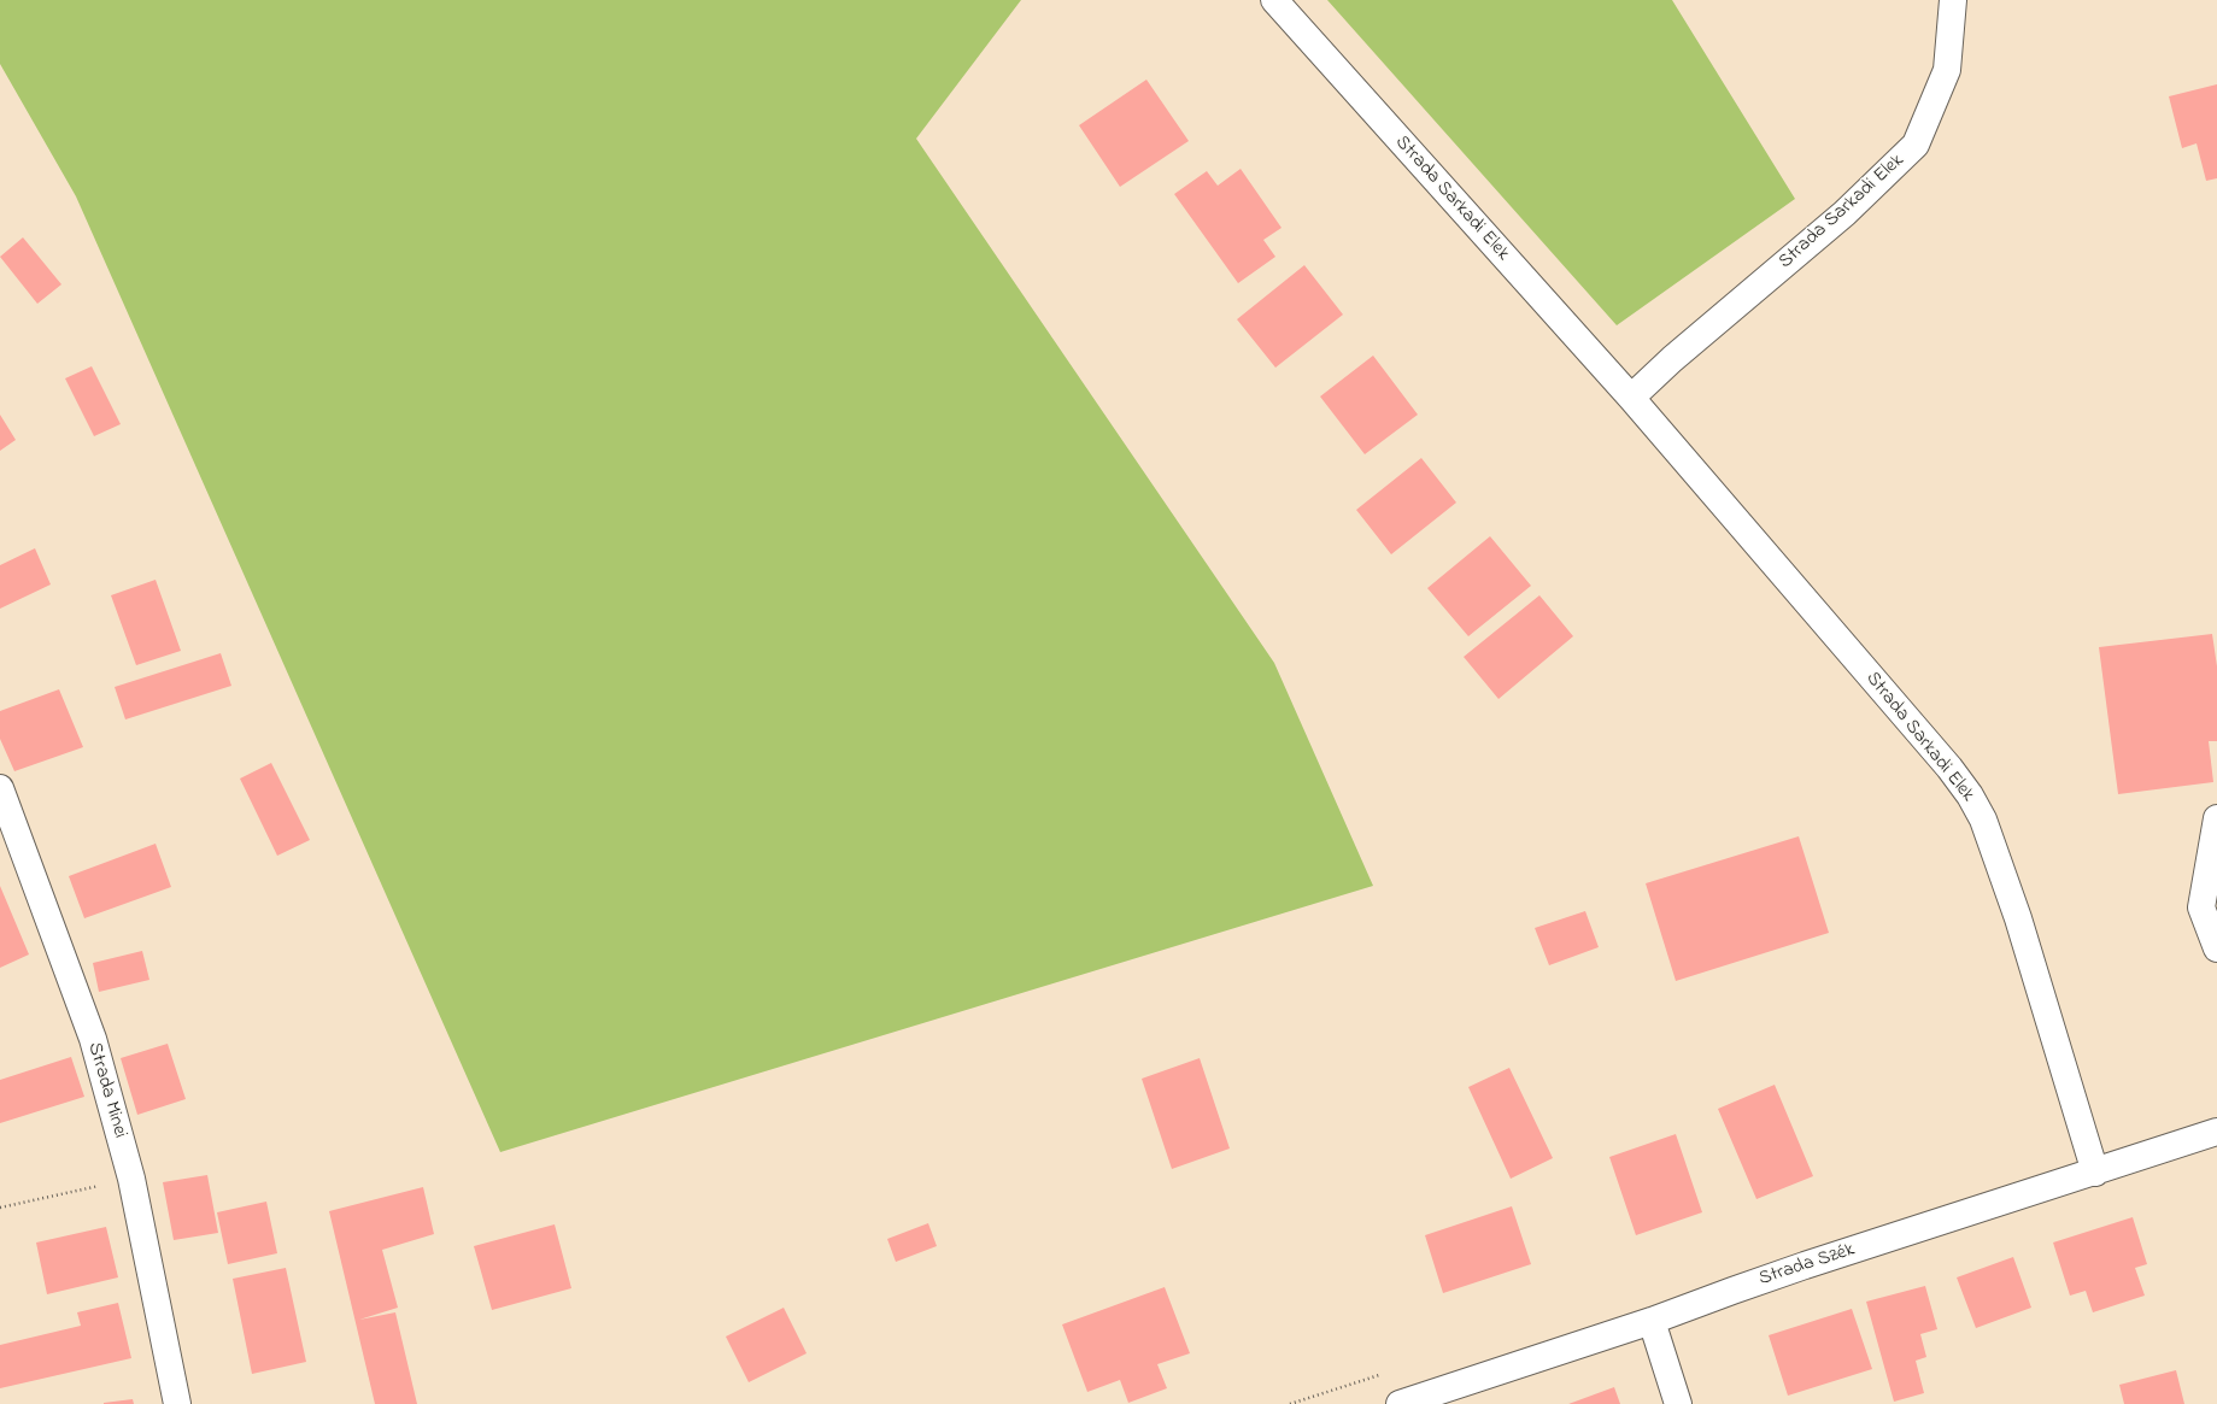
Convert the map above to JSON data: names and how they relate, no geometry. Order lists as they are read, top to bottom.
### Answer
{
  "streets": {
    "street": ["Strada Sarkadi Elek", "Strada Minei", "Strada Szék"]
  },
  "crossings": [
    ["Strada Sarkadi Elek", "Strada Szék"]
  ]
}
